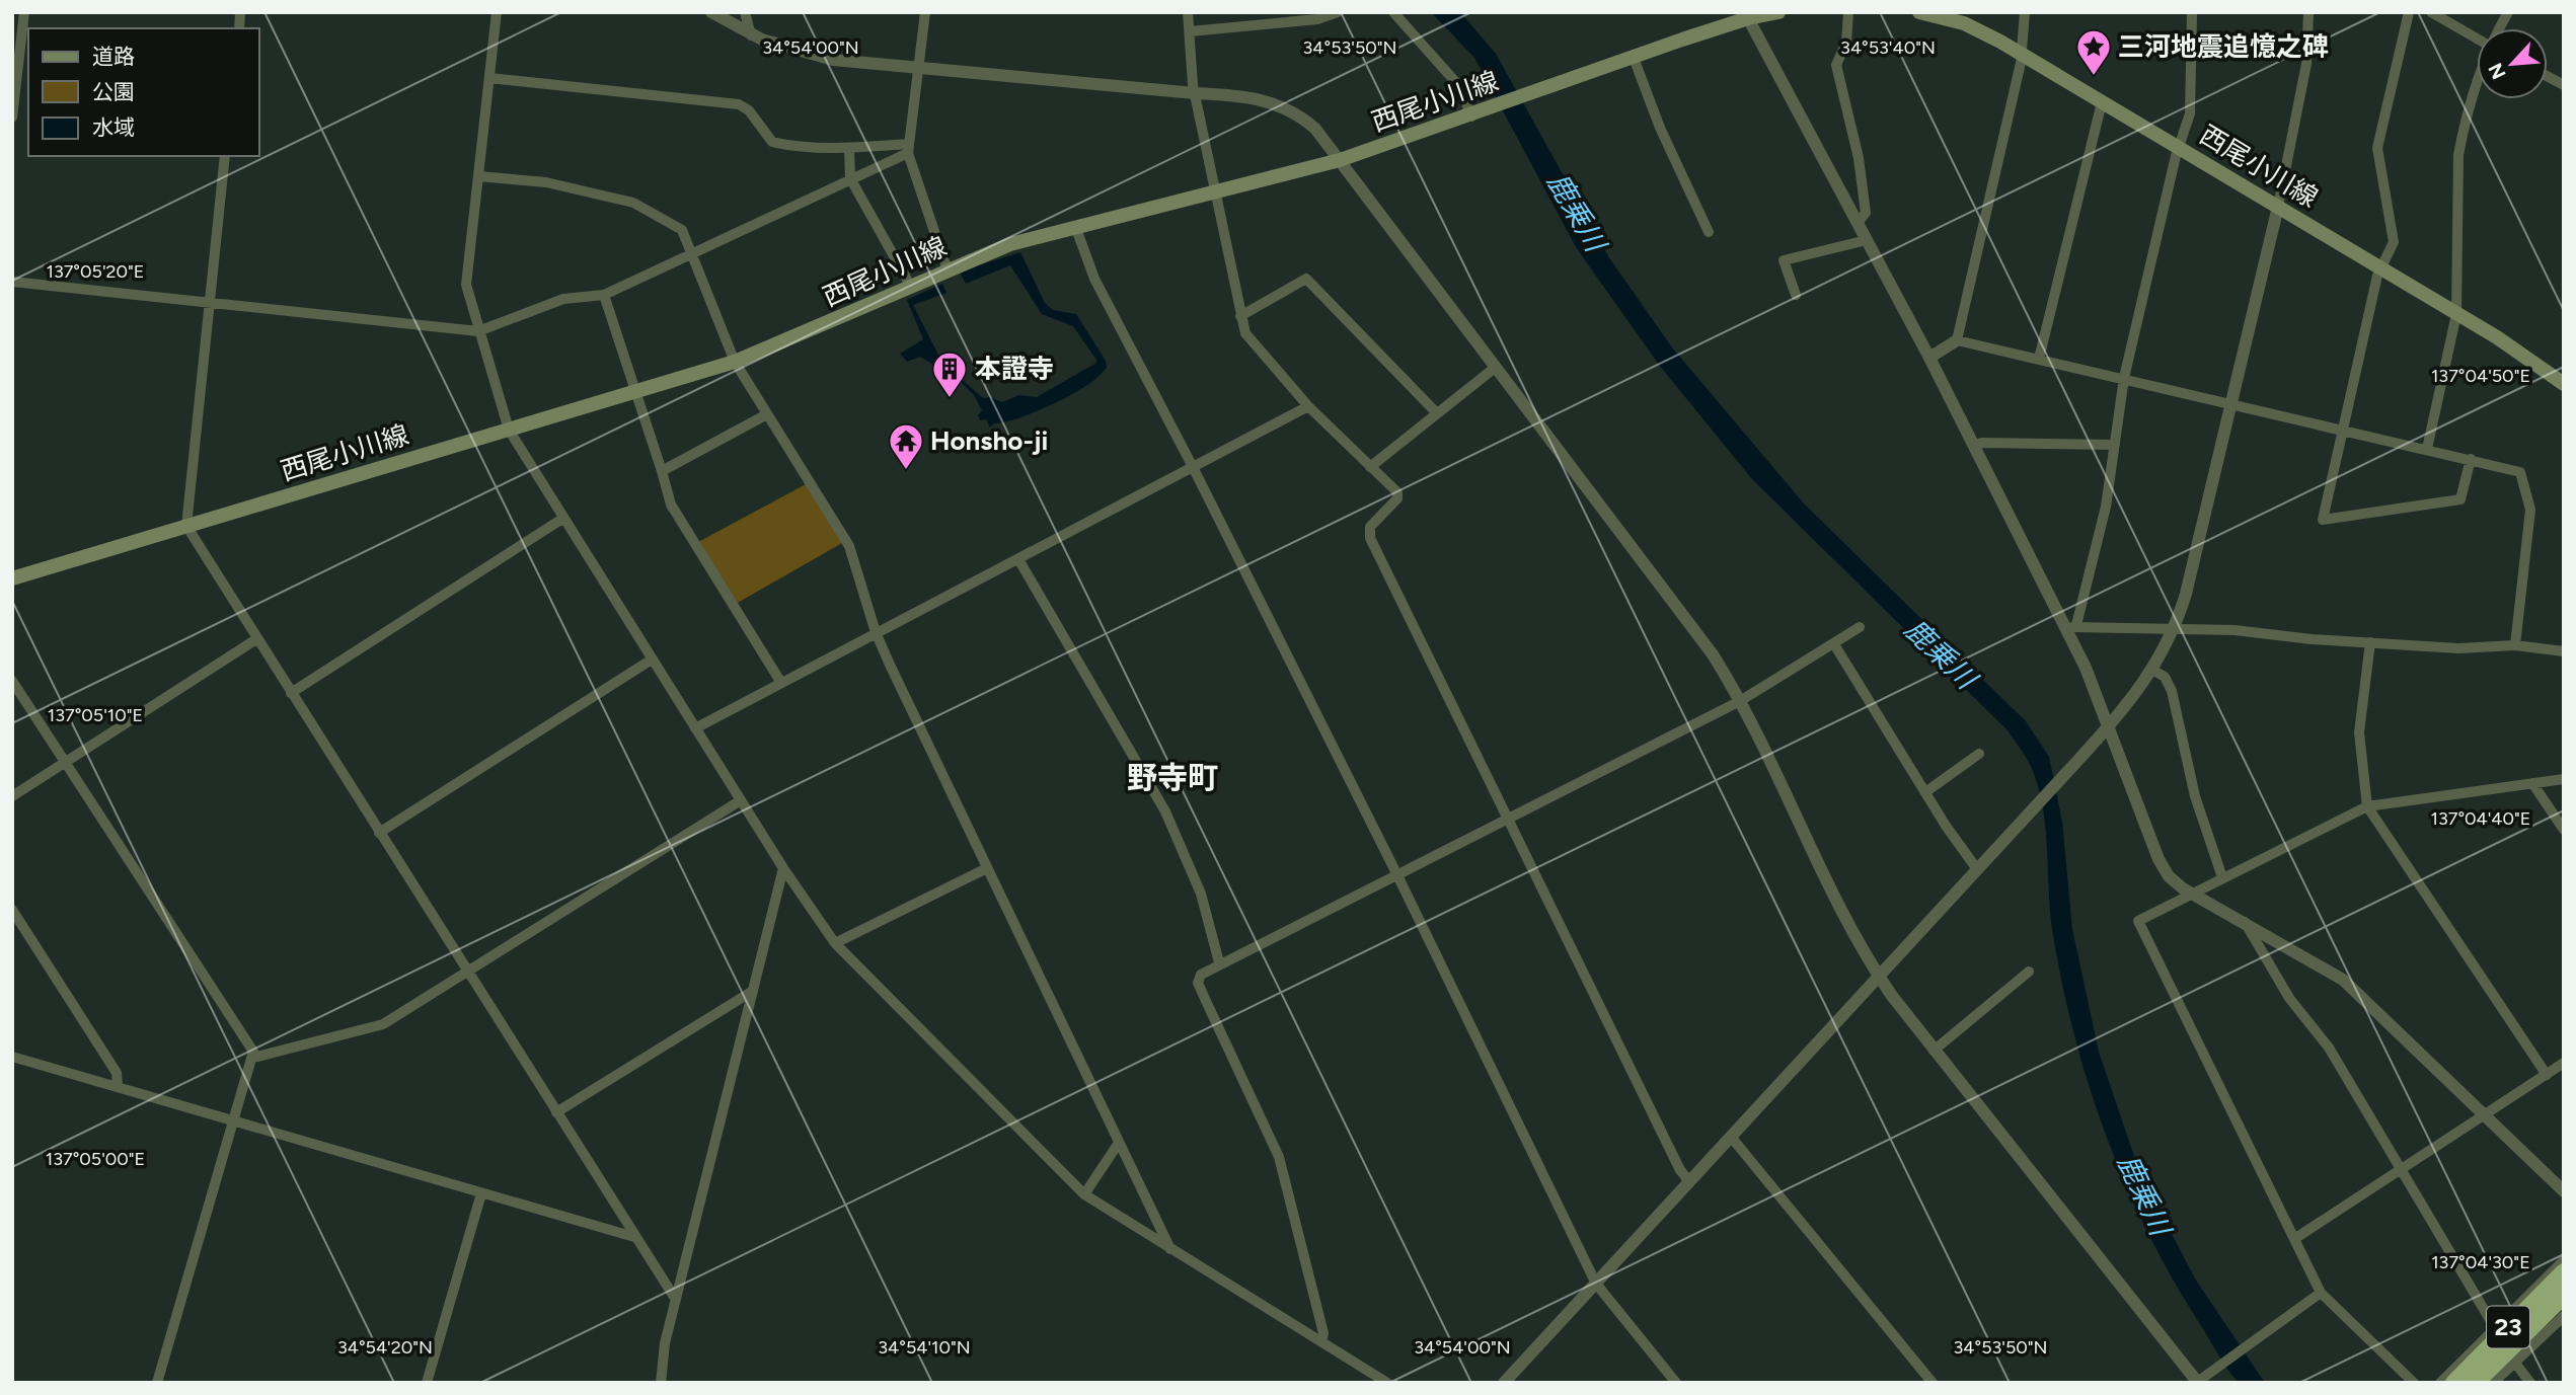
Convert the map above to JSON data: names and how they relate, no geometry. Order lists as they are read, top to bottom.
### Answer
{
  "streets": {
    "highway": ["23"],
    "main road": ["西尾小川線"]
  },
  "districts": ["野寺町"],
  "water": ["鹿乗川"],
  "places": {
    "place": ["三河地震追憶之碑"],
    "building": ["本證寺"],
    "temple": ["Honsho-ji"]
  },
  "legend": ["道路", "公園", "水域"],
  "north": "bottom left",
  "coordinates": [
    "34°54'00\"N",
    "34°53'50\"N",
    "34°53'40\"N",
    "137°05'20\"E",
    "137°04'50\"E",
    "137°05'10\"E",
    "137°04'40\"E",
    "137°05'00\"E",
    "137°04'30\"E",
    "34°54'20\"N",
    "34°54'10\"N"
  ]
}
